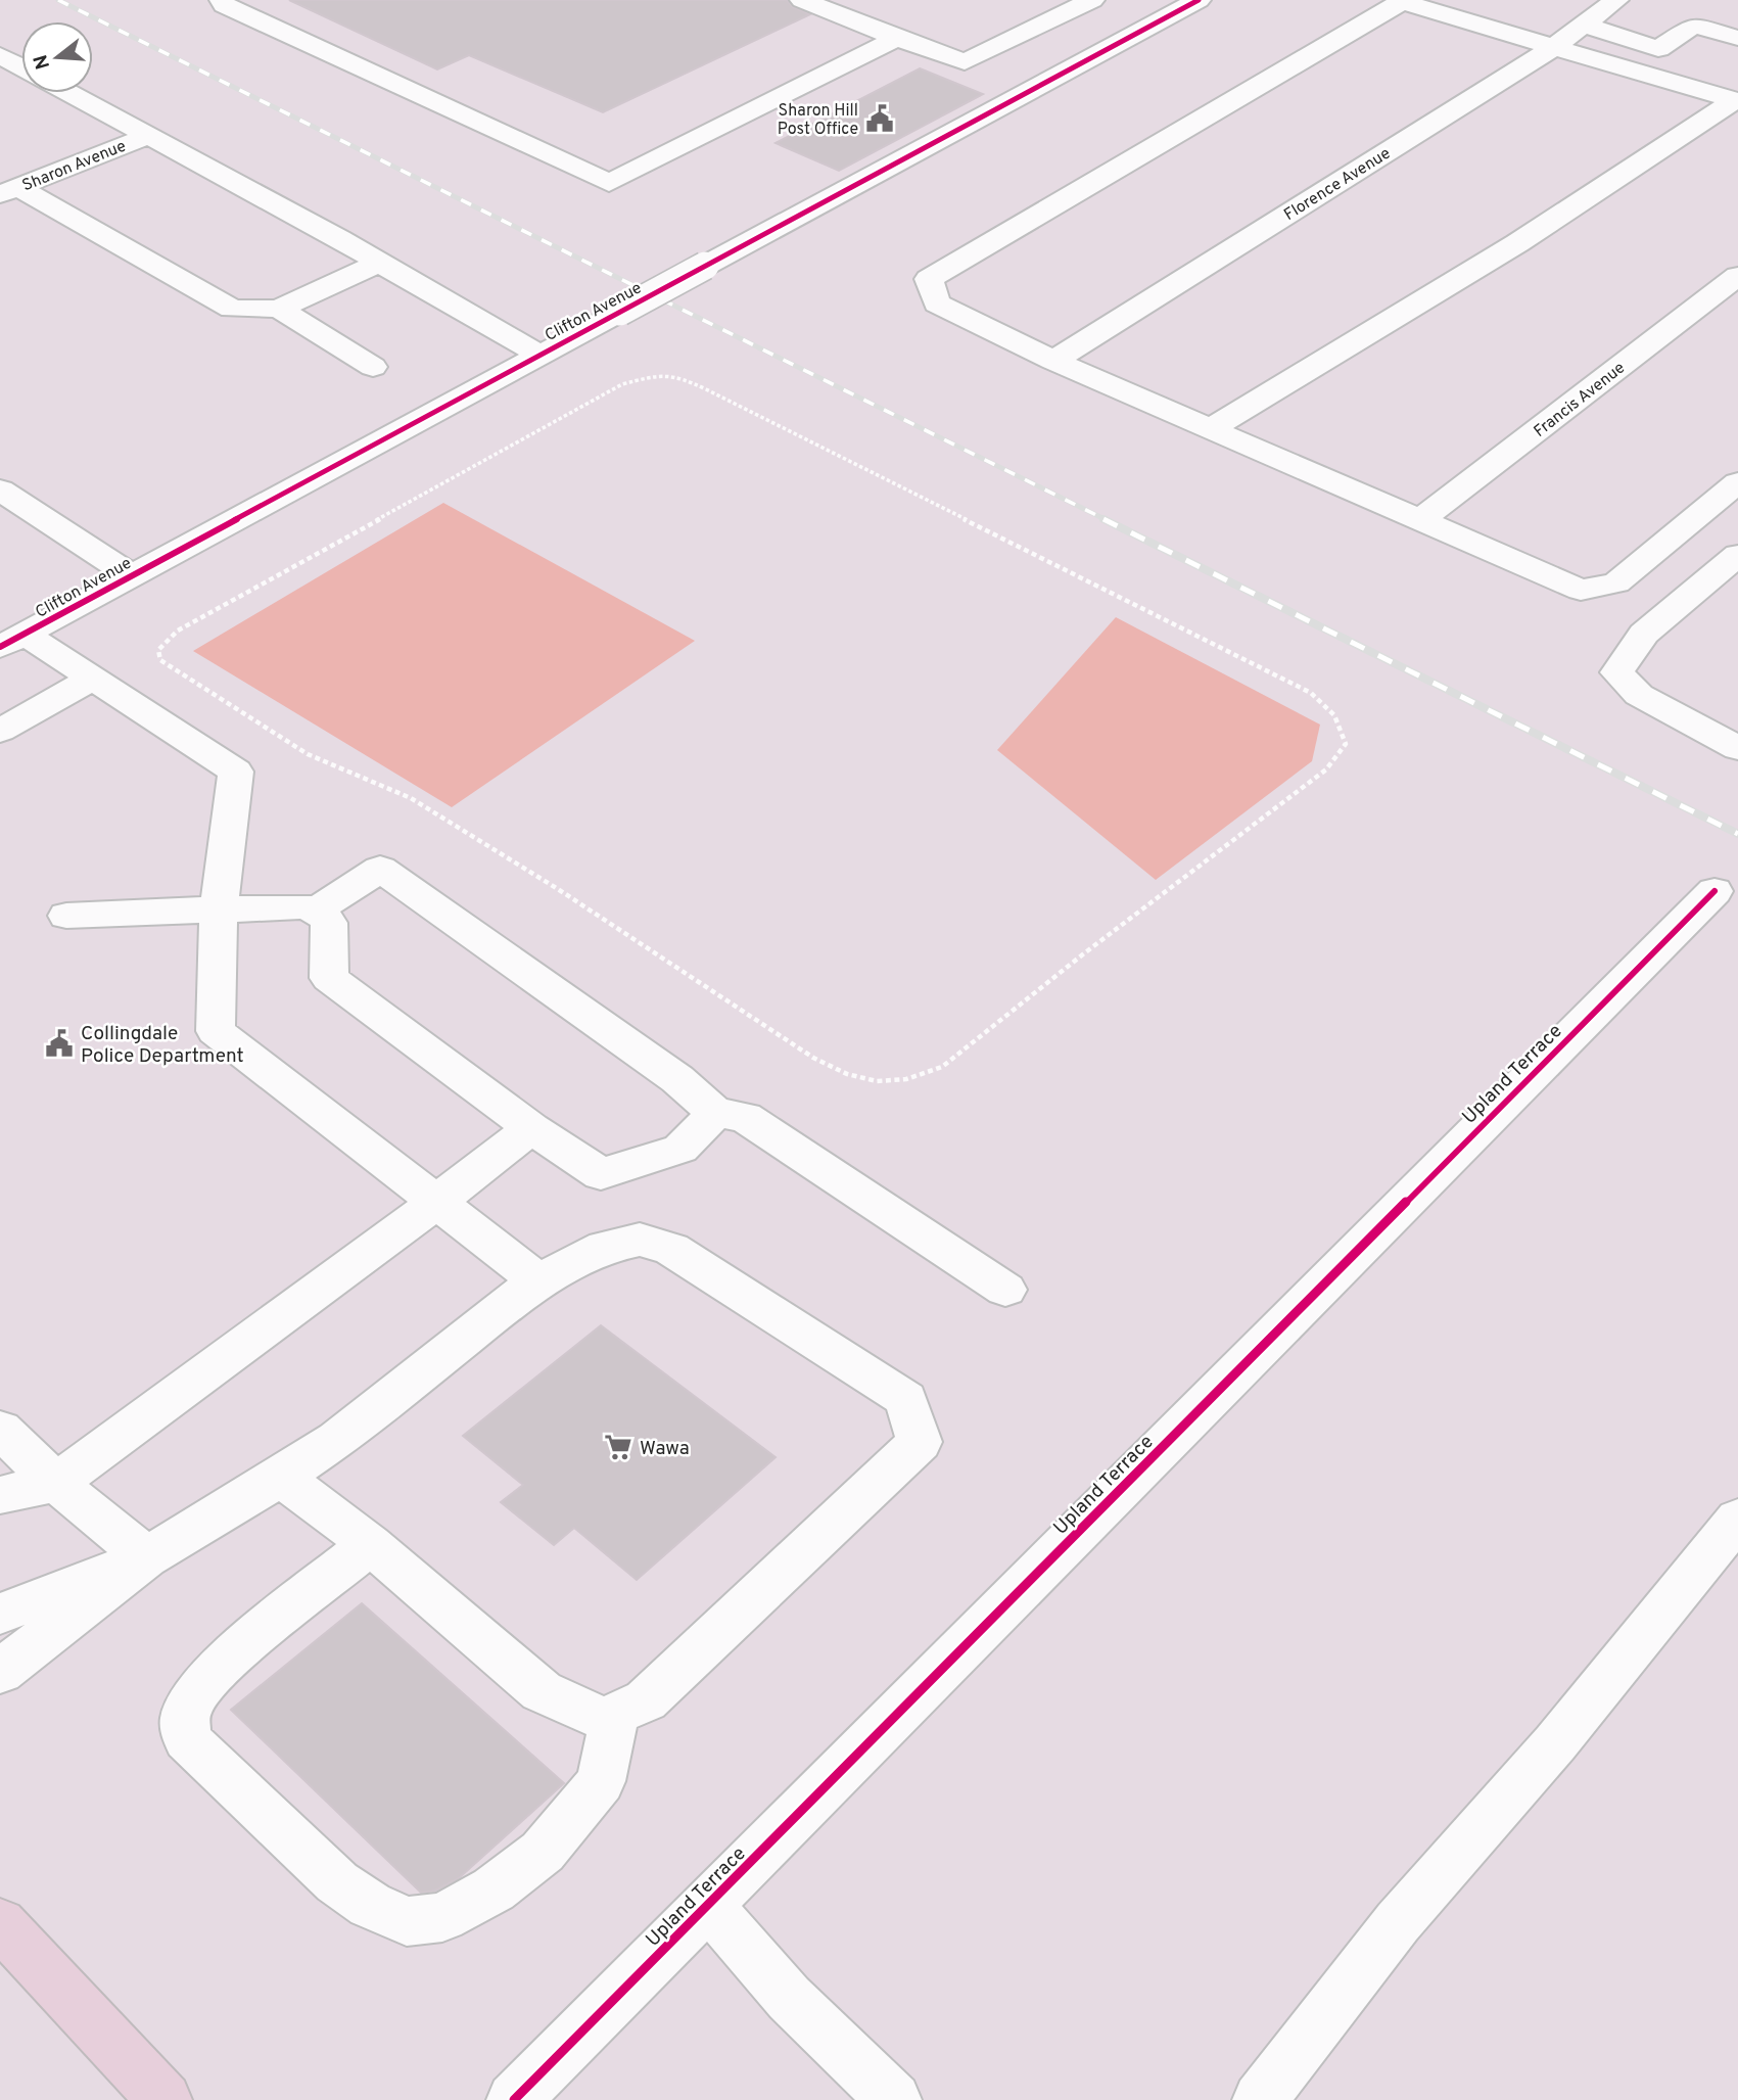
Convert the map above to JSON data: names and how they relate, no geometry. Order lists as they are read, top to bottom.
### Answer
{
  "streets": {
    "street": [
      "Sharon Avenue",
      "Florence Avenue",
      "Clifton Avenue",
      "Francis Avenue",
      "Upland Terrace"
    ]
  },
  "places": {
    "public building": ["Sharon Hill Post Office", "Collingdale Police Department"],
    "supermarket": ["Wawa"]
  },
  "north": "left"
}
